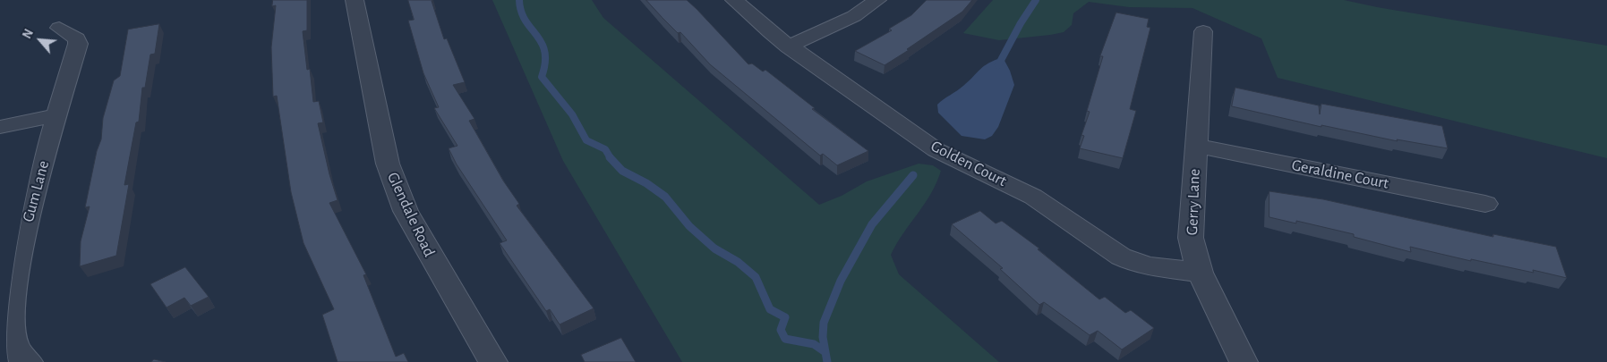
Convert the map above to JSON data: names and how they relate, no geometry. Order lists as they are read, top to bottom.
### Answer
{
  "streets": {
    "street": [
      "Golden Court",
      "Geraldine Court",
      "Gum Lane",
      "Gerry Lane",
      "Glendale Road"
    ]
  },
  "crossings": [
    ["Golden Court", "Gerry Lane"],
    ["Geraldine Court", "Gerry Lane"]
  ],
  "north": "top left"
}
